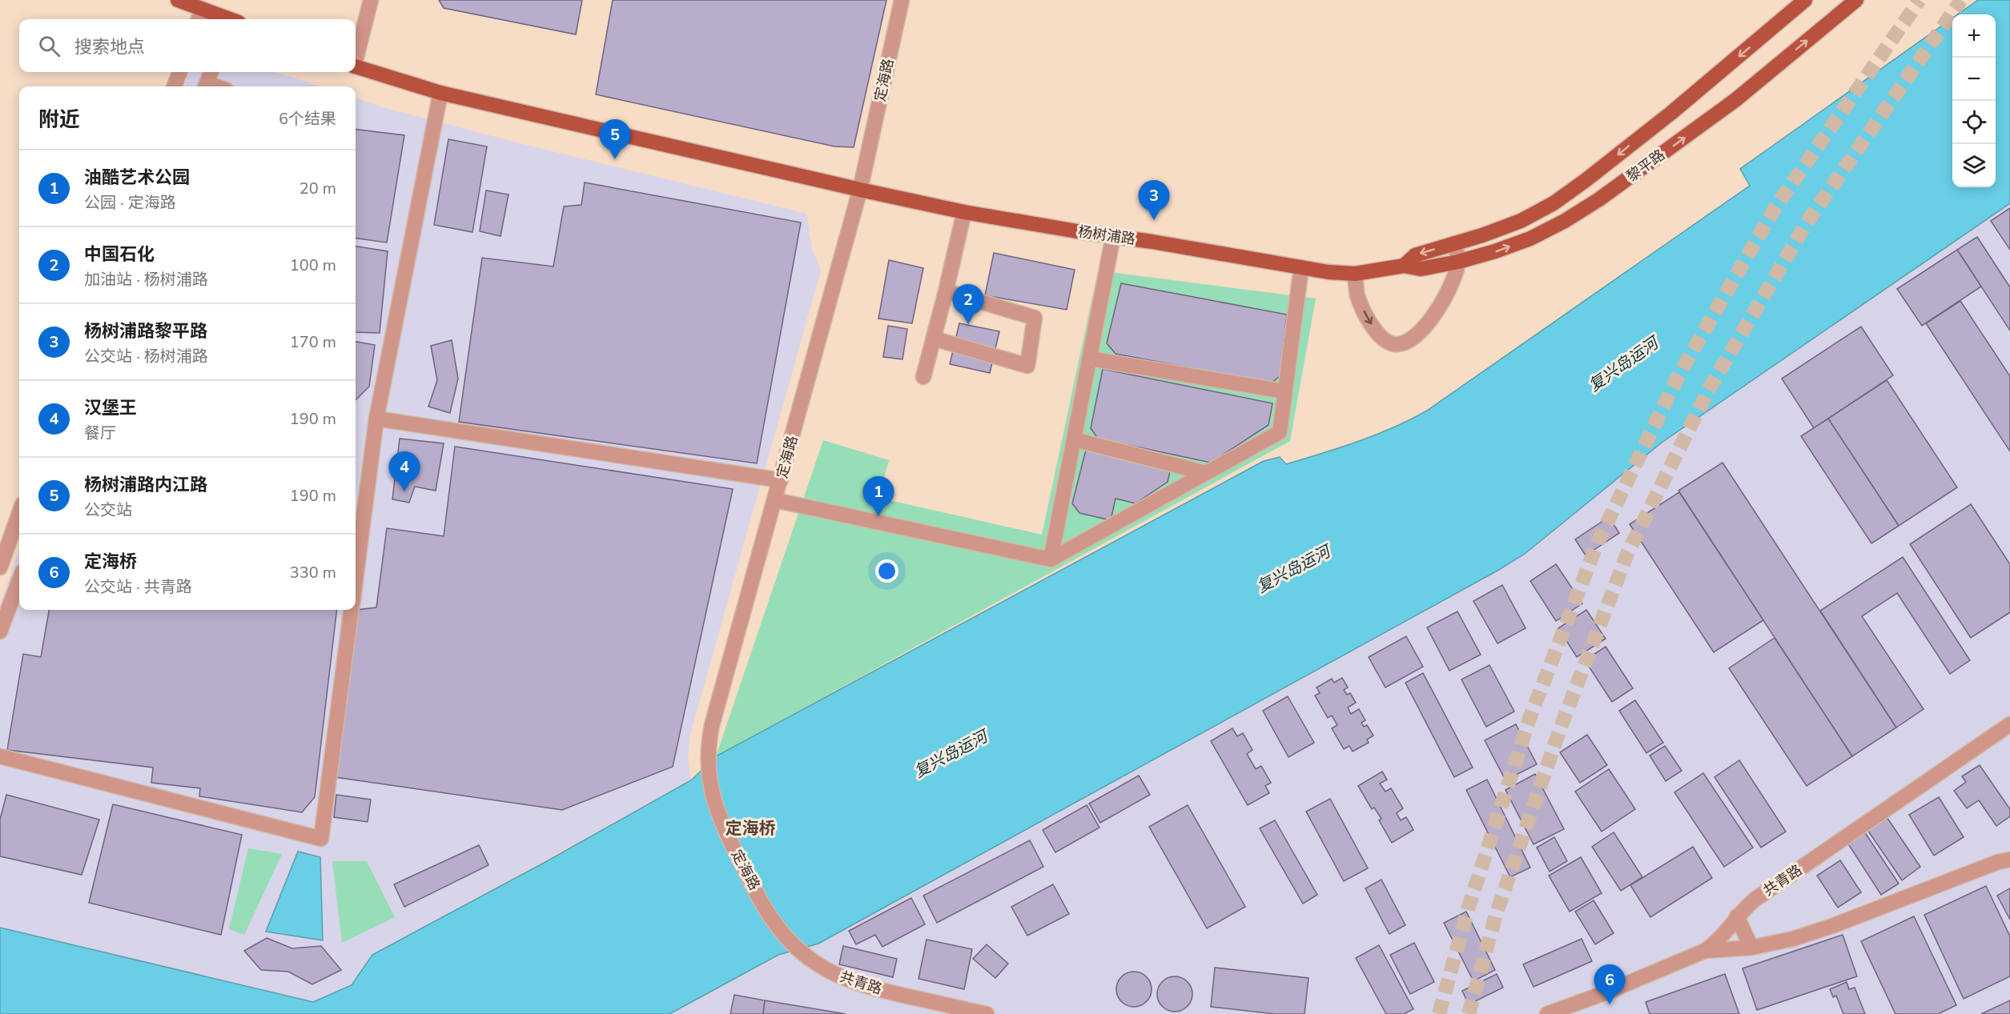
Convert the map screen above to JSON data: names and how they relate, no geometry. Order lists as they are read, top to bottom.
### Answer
{
  "streets": {
    "main road": ["黎平路", "杨树浦路"],
    "street": ["定海路", "共青路"]
  },
  "crossings": [
    ["定海路", "杨树浦路"],
    ["定海路", "共青路"],
    ["黎平路", "杨树浦路"]
  ],
  "districts": ["定海桥"],
  "water": ["复兴岛运河"],
  "page": {
    "map_buttons": ["+", "−"],
    "search": "搜索地点",
    "heading": ["附近", "6个结果"],
    "pins": [
      "5",
      "3",
      "2",
      "4",
      "1",
      "6"
    ],
    "list": [
      {
        "mark": "1",
        "name": "油酷艺术公园",
        "note": "公园 · 定海路",
        "value": "20 m"
      },
      {
        "mark": "2",
        "name": "中国石化",
        "note": "加油站 · 杨树浦路",
        "value": "100 m"
      },
      {
        "mark": "3",
        "name": "杨树浦路黎平路",
        "note": "公交站 · 杨树浦路",
        "value": "170 m"
      },
      {
        "mark": "4",
        "name": "汉堡王",
        "note": "餐厅",
        "value": "190 m"
      },
      {
        "mark": "5",
        "name": "杨树浦路内江路",
        "note": "公交站",
        "value": "190 m"
      },
      {
        "mark": "6",
        "name": "定海桥",
        "note": "公交站 · 共青路",
        "value": "330 m"
      }
    ]
  }
}
